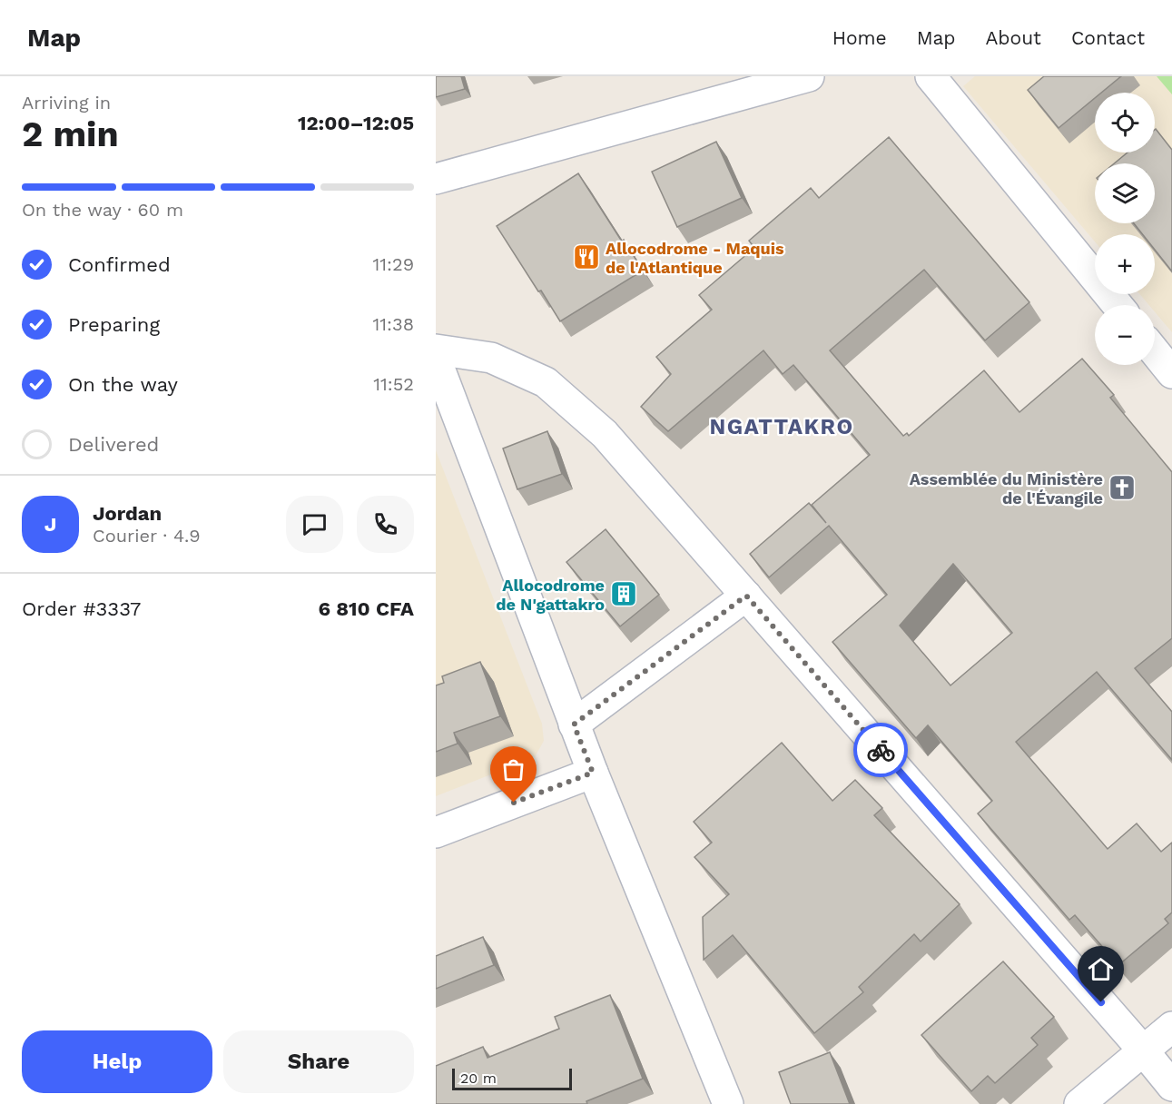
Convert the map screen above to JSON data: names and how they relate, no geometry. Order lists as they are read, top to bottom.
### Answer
{
  "districts": ["NGATTAKRO"],
  "places": {
    "restaurant": ["Allocodrome - Maquis de l'Atlantique"],
    "church": ["Assemblée du Ministère de l'Évangile"],
    "building": ["Allocodrome de N'gattakro"]
  },
  "scale_bar": "20 m",
  "page": {
    "header": "Map",
    "nav": [
      "Home",
      "Map",
      "About",
      "Contact"
    ],
    "heading": ["2 min", "Arriving in", "12:00–12:05"],
    "panel": [
      "Jordan",
      "Courier · 4.9",
      "Order #3337",
      "6 810 CFA"
    ],
    "map_buttons": ["+", "−"],
    "bar": "On the way · 60 m",
    "list": [
      ["Confirmed", "11:29"],
      ["Preparing", "11:38"],
      ["On the way", "11:52"],
      "Delivered"
    ],
    "round": "J",
    "buttons": ["Help", "Share"],
    "scale": "20 m"
  }
}
